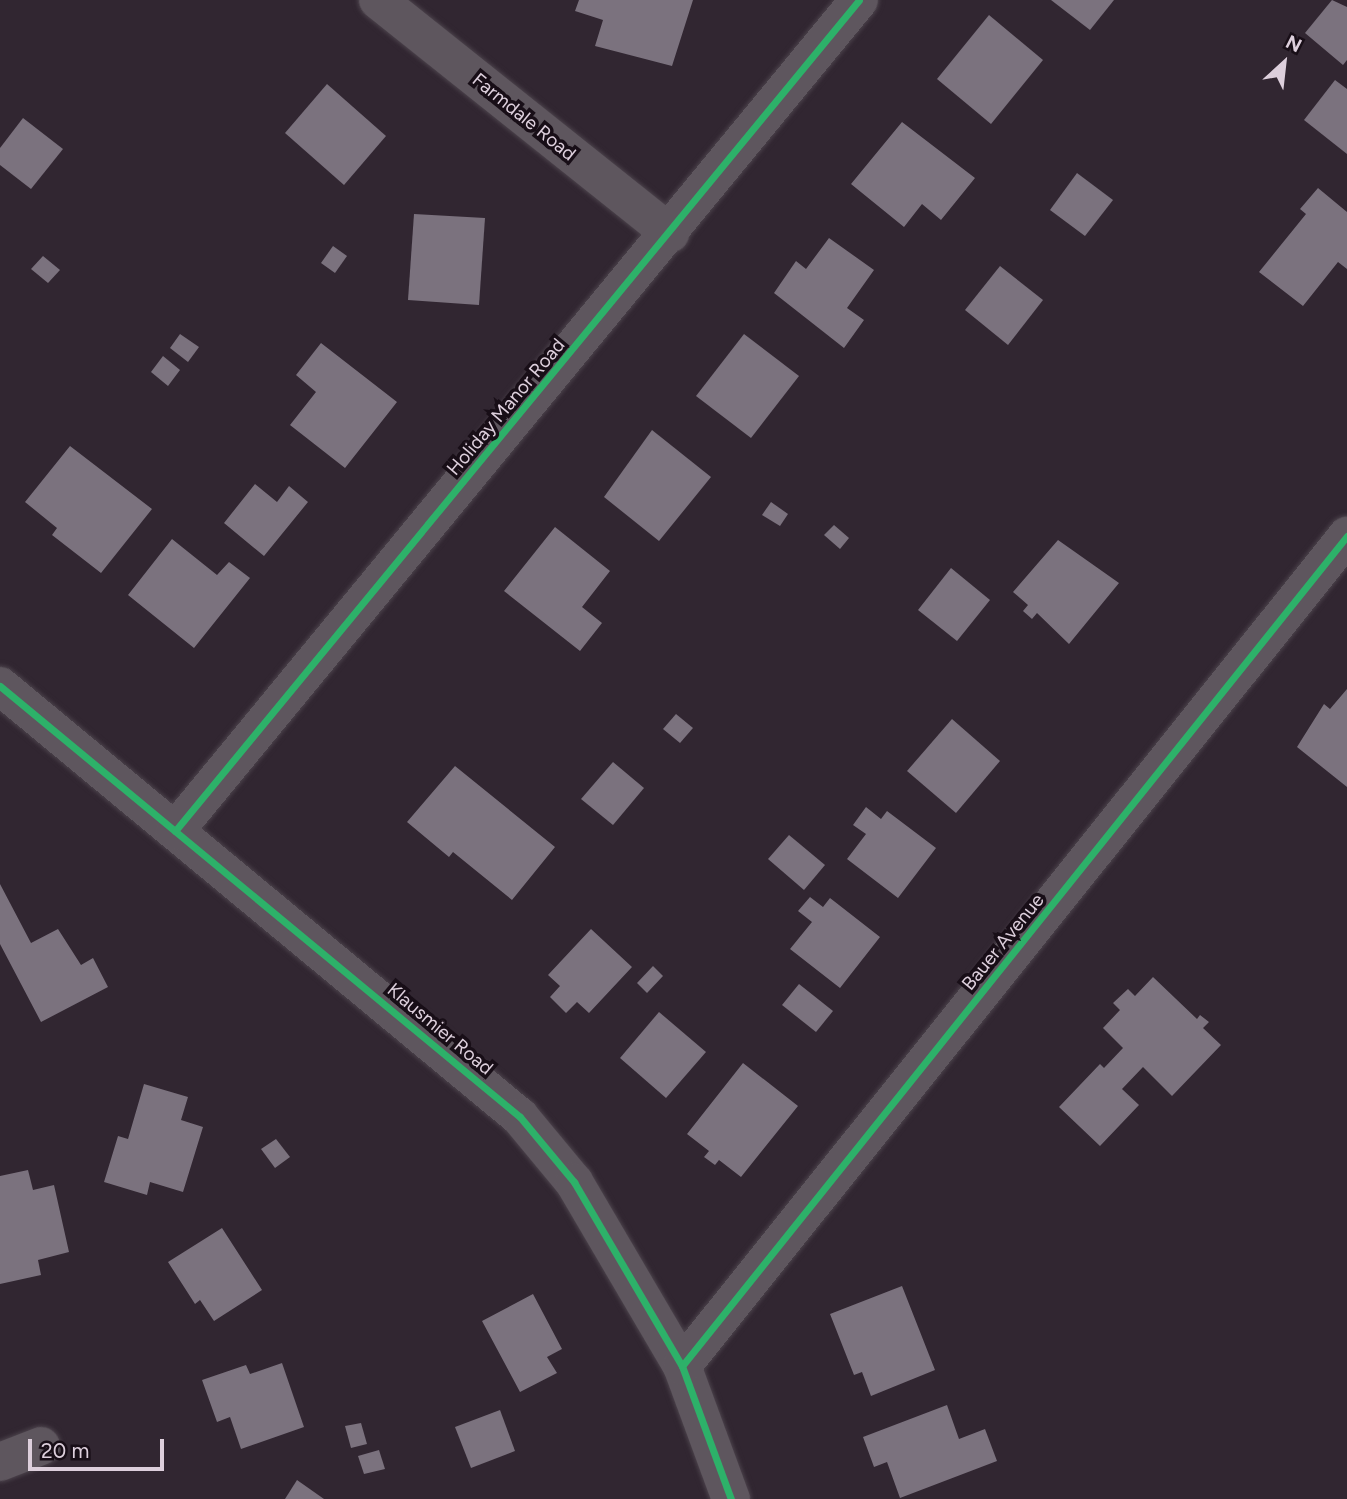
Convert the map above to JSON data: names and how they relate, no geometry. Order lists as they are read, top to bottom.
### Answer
{
  "streets": {
    "street": [
      "Farmdale Road",
      "Holiday Manor Road",
      "Bauer Avenue",
      "Klausmier Road"
    ]
  },
  "crossings": [
    ["Farmdale Road", "Holiday Manor Road"],
    ["Holiday Manor Road", "Klausmier Road"],
    ["Bauer Avenue", "Klausmier Road"]
  ],
  "scale_bar": "20 m",
  "north": "top right"
}
